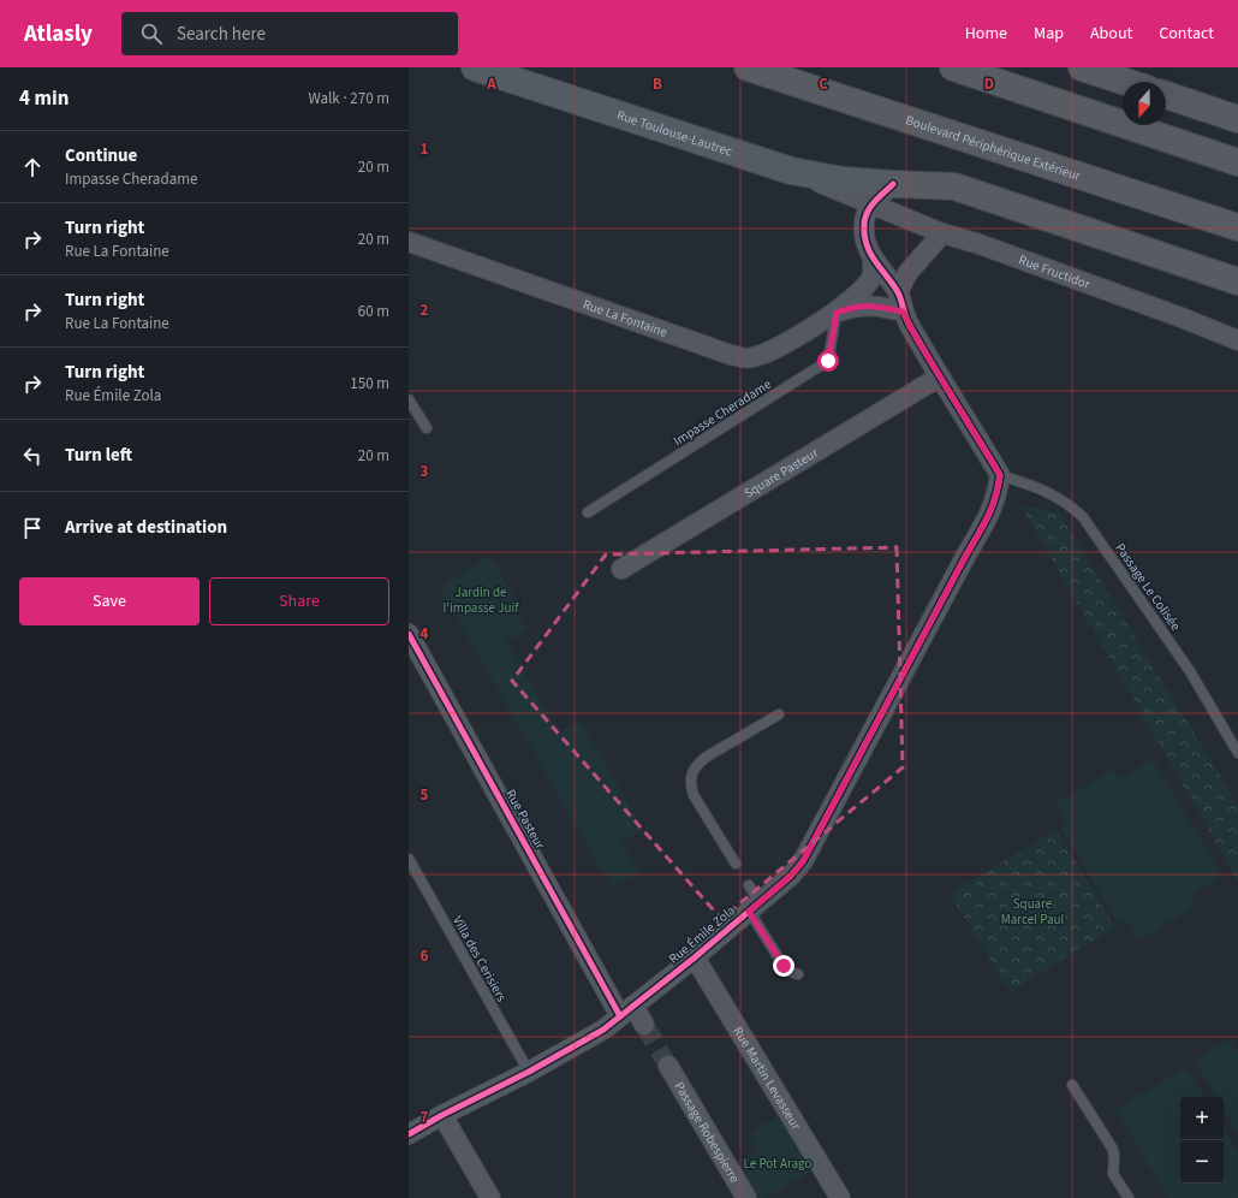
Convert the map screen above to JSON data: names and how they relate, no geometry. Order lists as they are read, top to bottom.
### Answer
{
  "streets": {
    "highway": ["Boulevard Périphérique Extérieur"],
    "main road": ["Rue Toulouse-Lautrec"],
    "street": [
      "Rue Fructidor",
      "Rue La Fontaine",
      "Square Pasteur",
      "Rue Pasteur",
      "Rue Émile Zola",
      "Rue Martin Levasseur",
      "Passage Robespierre"
    ],
    "lane": ["Impasse Cheradame", "Passage Le Colisée", "Villa des Cerisiers"]
  },
  "crossings": [
    ["Rue Toulouse-Lautrec", "Rue Fructidor"],
    ["Rue Toulouse-Lautrec", "Rue La Fontaine"],
    ["Rue Fructidor", "Rue La Fontaine"],
    ["Rue La Fontaine", "Impasse Cheradame"],
    ["Rue La Fontaine", "Square Pasteur"],
    ["Rue La Fontaine", "Passage Le Colisée"],
    ["Rue La Fontaine", "Rue Émile Zola"],
    ["Passage Le Colisée", "Rue Émile Zola"],
    ["Rue Pasteur", "Rue Émile Zola"],
    ["Rue Émile Zola", "Villa des Cerisiers"],
    ["Rue Émile Zola", "Rue Martin Levasseur"]
  ],
  "parks": ["Jardin de l'impasse Juif", "Square Marcel Paul", "Le Pot Arago"],
  "north": "bottom",
  "page": {
    "header": "Atlasly",
    "search": "Search here",
    "nav": [
      "Home",
      "Map",
      "About",
      "Contact"
    ],
    "heading": ["4 min", "Walk · 270 m"],
    "list": [
      ["Continue", "Impasse Cheradame", "20 m"],
      ["Turn right", "Rue La Fontaine", "20 m"],
      ["Turn right", "Rue La Fontaine", "60 m"],
      ["Turn right", "Rue Émile Zola", "150 m"],
      ["Turn left", "20 m"],
      "Arrive at destination"
    ],
    "buttons": ["Save", "Share"],
    "map_buttons": ["+", "−"]
  },
  "grid": {
    "columns": [
      "A",
      "B",
      "C",
      "D"
    ],
    "rows": [
      "1",
      "2",
      "3",
      "4",
      "5",
      "6",
      "7"
    ]
  }
}
